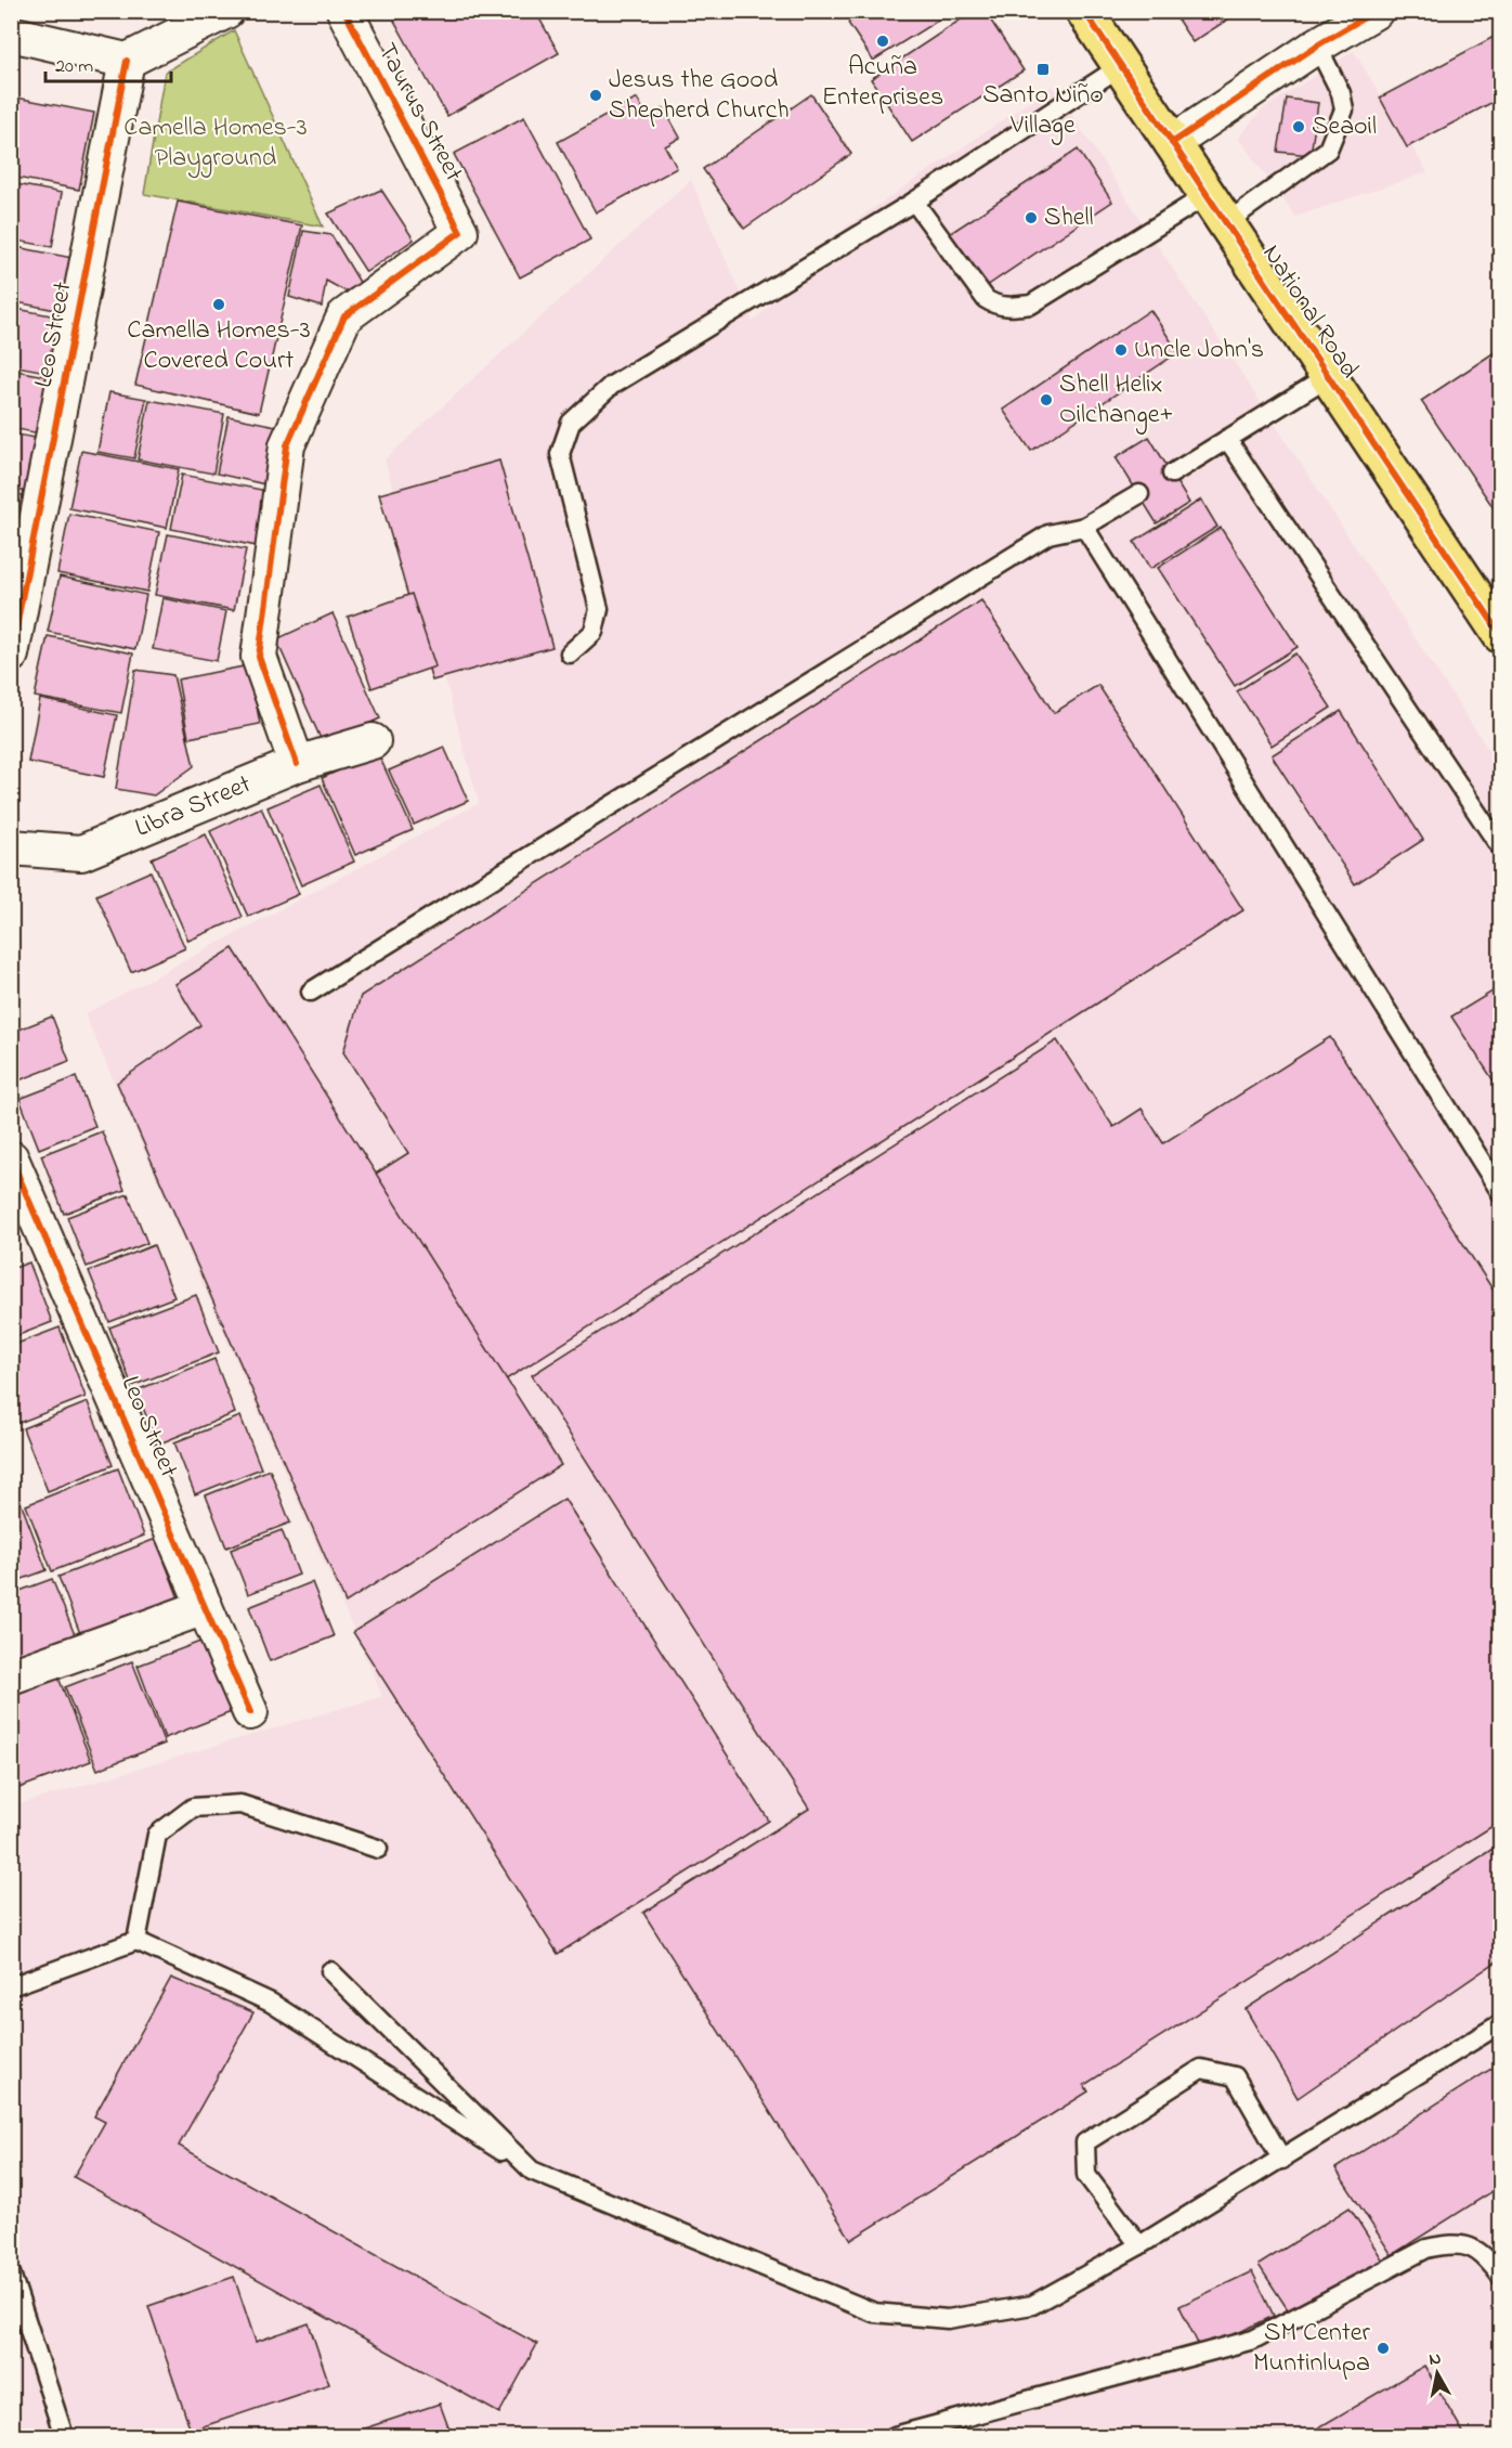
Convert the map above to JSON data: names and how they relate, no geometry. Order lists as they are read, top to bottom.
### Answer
{
  "streets": {
    "highway": ["National Road"],
    "street": ["Taurus Street", "Leo Street", "Libra Street"]
  },
  "crossings": [
    ["Taurus Street", "Libra Street"]
  ],
  "parks": ["Camella Homes-3 Playground"],
  "places": {
    "other": [
      "Acuña Enterprises",
      "Jesus the Good Shepherd Church",
      "Seaoil",
      "Shell",
      "Camella Homes-3 Covered Court",
      "Uncle John's",
      "Shell Helix Oilchange+",
      "SM Center Muntinlupa"
    ],
    "transit": ["Santo Niño Village"]
  },
  "scale_bar": "20 m",
  "north": "top"
}
